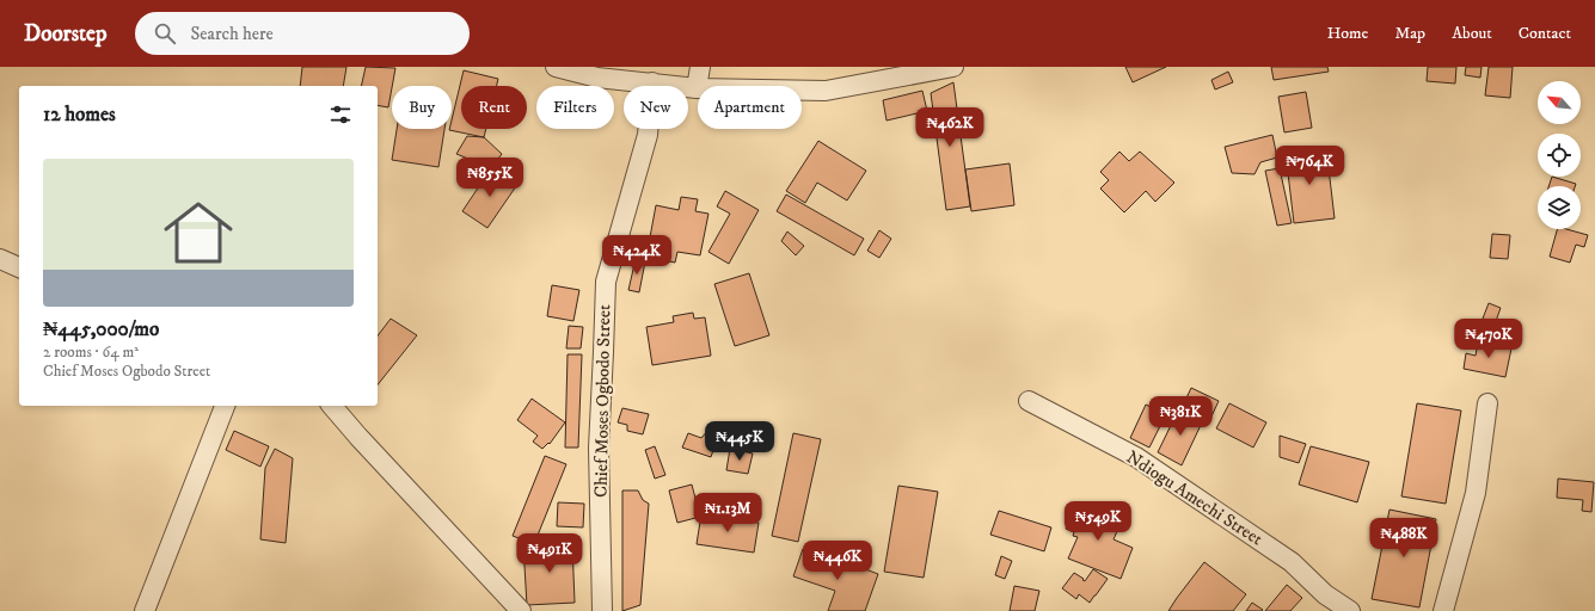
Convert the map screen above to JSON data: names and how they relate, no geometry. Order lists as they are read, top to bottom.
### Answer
{
  "streets": {
    "street": ["Chief Moses Ogbodo Street", "Ndiogu Amechi Street"]
  },
  "north": "top left",
  "page": {
    "header": "Doorstep",
    "search": "Search here",
    "nav": [
      "Home",
      "Map",
      "About",
      "Contact"
    ],
    "chip": [
      "Buy",
      "Rent",
      "Filters",
      "New",
      "Apartment"
    ],
    "heading": "12 homes",
    "price": [
      "₦462K",
      "₦764K",
      "₦855K",
      "₦424K",
      "₦470K",
      "₦381K",
      "₦445K",
      "₦1.13M",
      "₦549K",
      "₦488K",
      "₦491K",
      "₦446K"
    ],
    "list": [
      {
        "name": "₦445,000/mo",
        "note": "2 rooms · 64 m² · Chief Moses Ogbodo Street"
      }
    ]
  }
}
